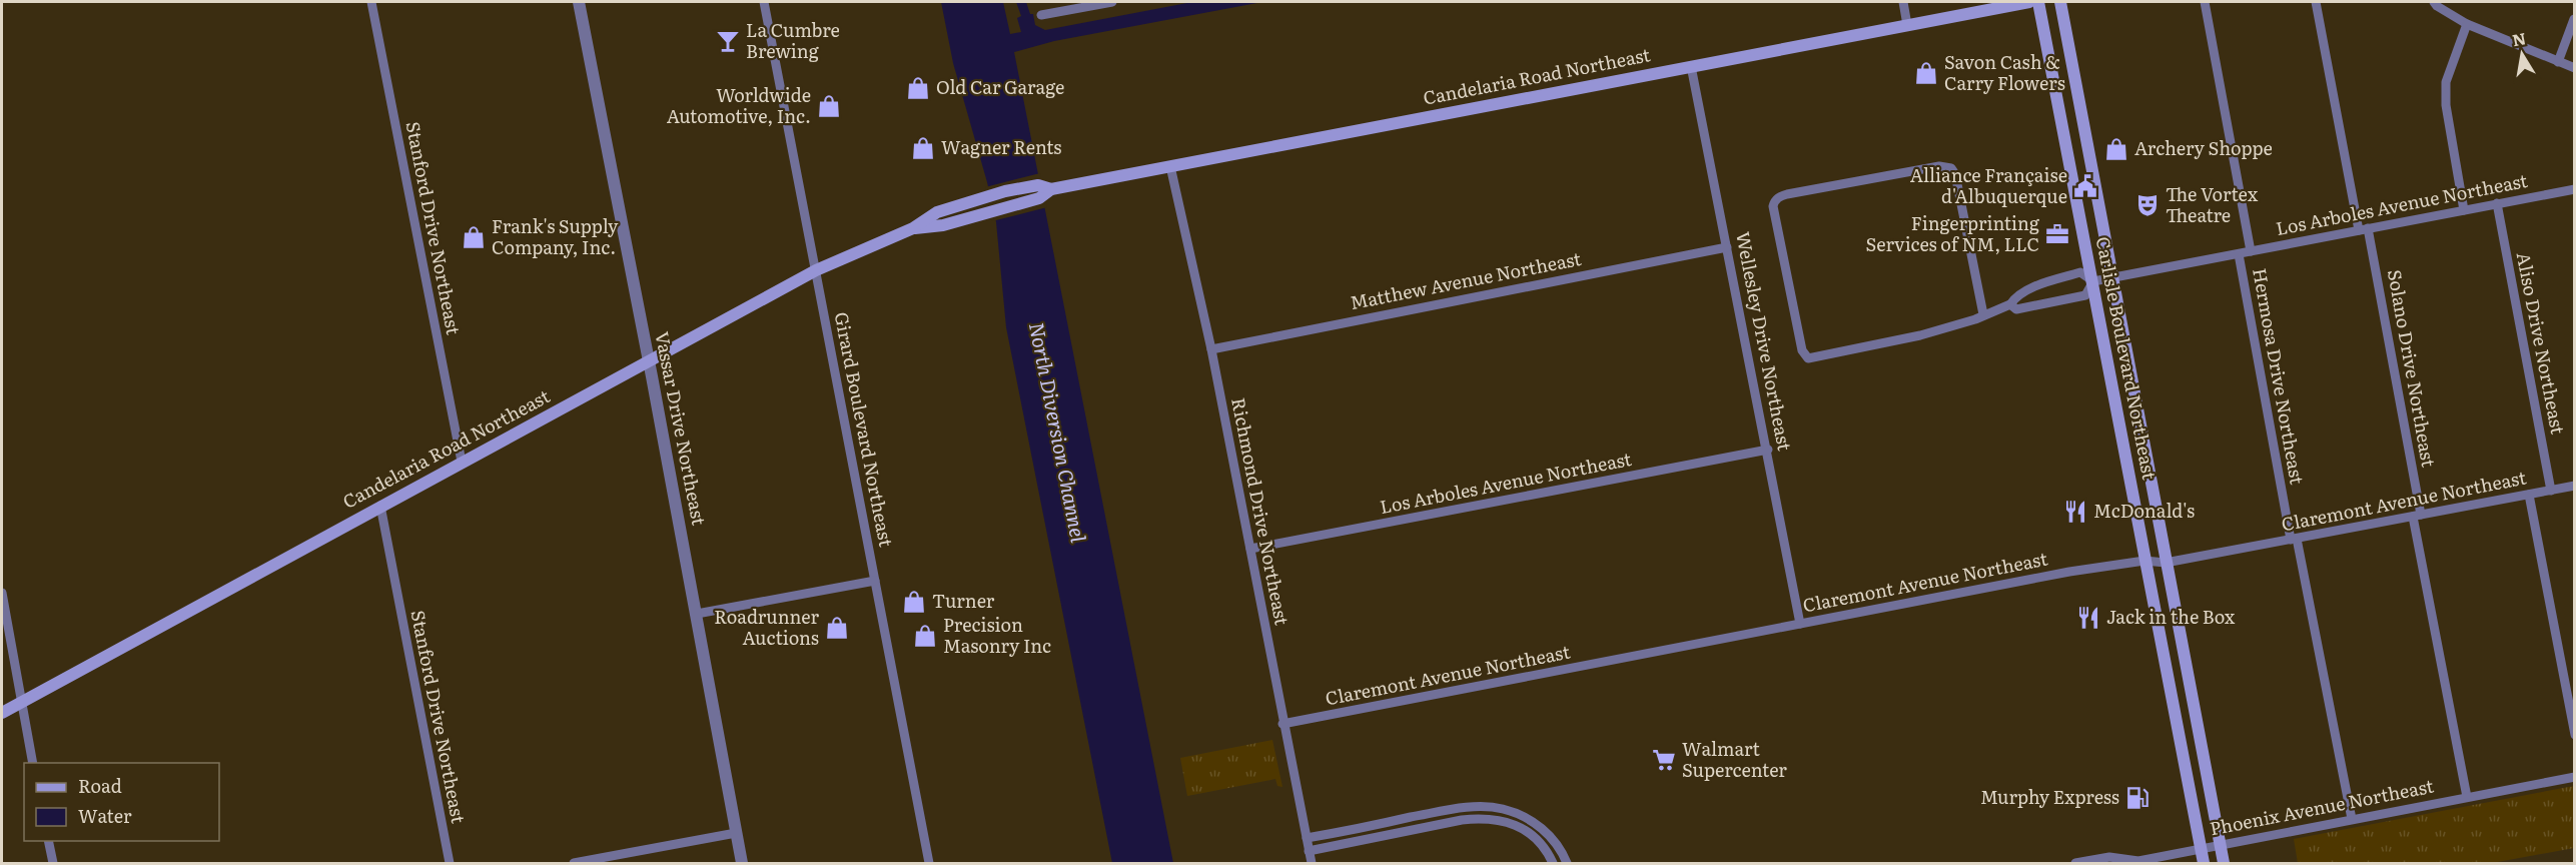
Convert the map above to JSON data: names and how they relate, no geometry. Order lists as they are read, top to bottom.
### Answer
{
  "streets": {
    "main road": ["Candelaria Road Northeast", "Carlisle Boulevard Northeast"],
    "street": [
      "Los Arboles Avenue Northeast",
      "Stanford Drive Northeast",
      "Matthew Avenue Northeast",
      "Wellesley Drive Northeast",
      "Aliso Drive Northeast",
      "Solano Drive Northeast",
      "Hermosa Drive Northeast",
      "Vassar Drive Northeast",
      "Girard Boulevard Northeast",
      "Claremont Avenue Northeast",
      "Richmond Drive Northeast",
      "Phoenix Avenue Northeast"
    ]
  },
  "crossings": [
    ["Candelaria Road Northeast", "Stanford Drive Northeast"],
    ["Candelaria Road Northeast", "Wellesley Drive Northeast"],
    ["Candelaria Road Northeast", "Vassar Drive Northeast"],
    ["Candelaria Road Northeast", "Girard Boulevard Northeast"],
    ["Candelaria Road Northeast", "Richmond Drive Northeast"],
    ["Los Arboles Avenue Northeast", "Wellesley Drive Northeast"],
    ["Los Arboles Avenue Northeast", "Aliso Drive Northeast"],
    ["Los Arboles Avenue Northeast", "Carlisle Boulevard Northeast"],
    ["Los Arboles Avenue Northeast", "Solano Drive Northeast"],
    ["Los Arboles Avenue Northeast", "Hermosa Drive Northeast"],
    ["Los Arboles Avenue Northeast", "Richmond Drive Northeast"],
    ["Matthew Avenue Northeast", "Wellesley Drive Northeast"],
    ["Matthew Avenue Northeast", "Richmond Drive Northeast"],
    ["Wellesley Drive Northeast", "Claremont Avenue Northeast"],
    ["Aliso Drive Northeast", "Claremont Avenue Northeast"],
    ["Carlisle Boulevard Northeast", "Claremont Avenue Northeast"],
    ["Carlisle Boulevard Northeast", "Phoenix Avenue Northeast"],
    ["Solano Drive Northeast", "Claremont Avenue Northeast"],
    ["Solano Drive Northeast", "Phoenix Avenue Northeast"],
    ["Hermosa Drive Northeast", "Claremont Avenue Northeast"],
    ["Hermosa Drive Northeast", "Phoenix Avenue Northeast"],
    ["Claremont Avenue Northeast", "Richmond Drive Northeast"]
  ],
  "water": ["North Diversion Channel"],
  "places": {
    "bar": ["La Cumbre Brewing"],
    "shop": [
      "Savon Cash & Carry Flowers",
      "Old Car Garage",
      "Worldwide Automotive, Inc.",
      "Wagner Rents",
      "Archery Shoppe",
      "Frank's Supply Company, Inc.",
      "Turner",
      "Roadrunner Auctions",
      "Precision Masonry Inc"
    ],
    "public building": ["Alliance Française d'Albuquerque"],
    "theatre": ["The Vortex Theatre"],
    "office": ["Fingerprinting Services of NM, LLC"],
    "restaurant": ["McDonald's", "Jack in the Box"],
    "supermarket": ["Walmart Supercenter"],
    "fuel station": ["Murphy Express"]
  },
  "legend": ["Road", "Water"],
  "north": "top"
}
